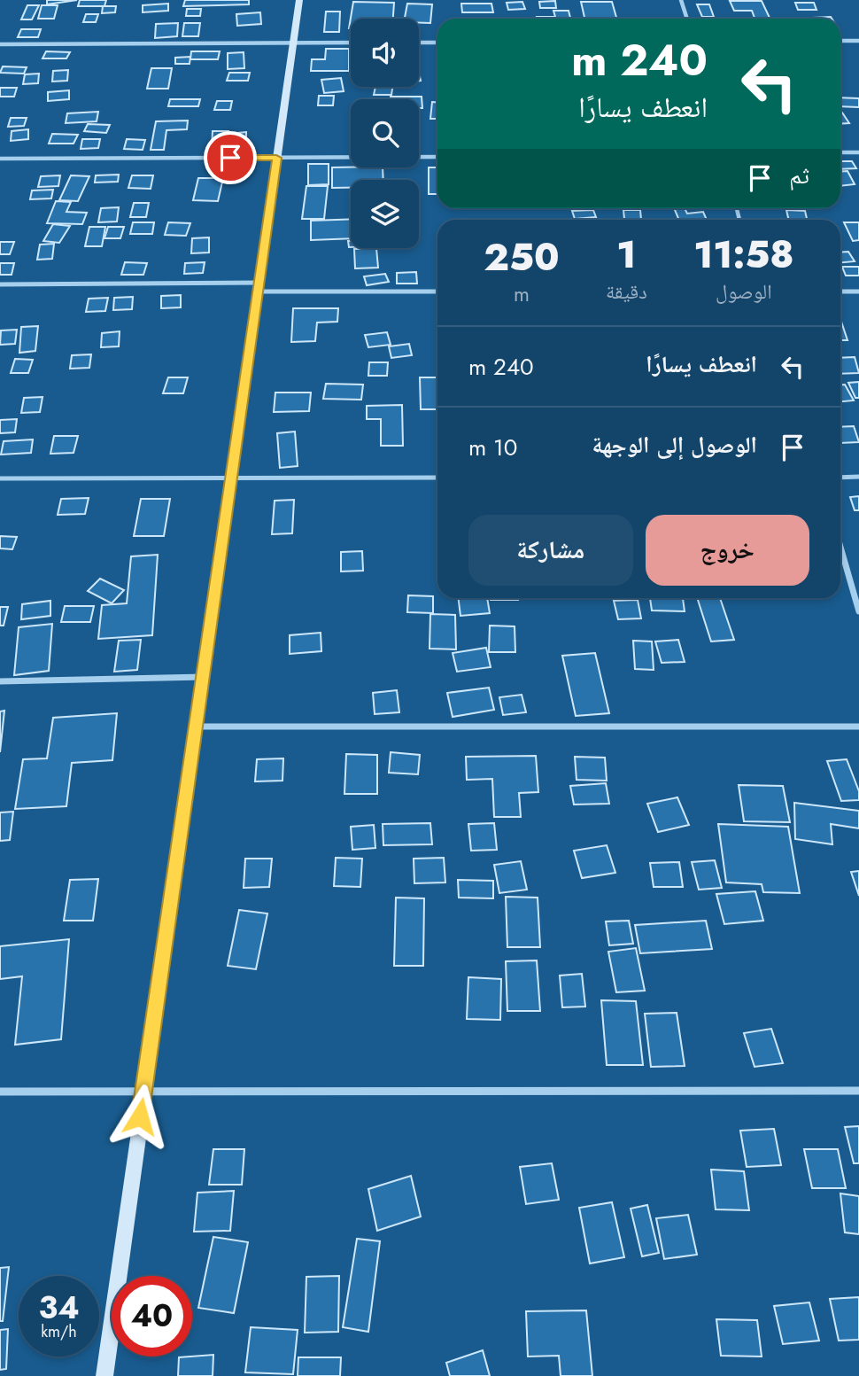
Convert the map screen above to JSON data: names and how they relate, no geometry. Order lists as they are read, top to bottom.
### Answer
{
  "page": {
    "turn": ["240 m", "انعطف يسارًا"],
    "then": "ثم",
    "eta": [
      "11:58",
      "الوصول",
      "1",
      "دقيقة",
      "250",
      "m"
    ],
    "list": [
      {
        "name": "انعطف يسارًا",
        "value": "240 m"
      },
      {
        "name": "الوصول إلى الوجهة",
        "value": "10 m"
      }
    ],
    "buttons": ["خروج", "مشاركة"],
    "speed": "34 km/h",
    "limit": "40"
  }
}
